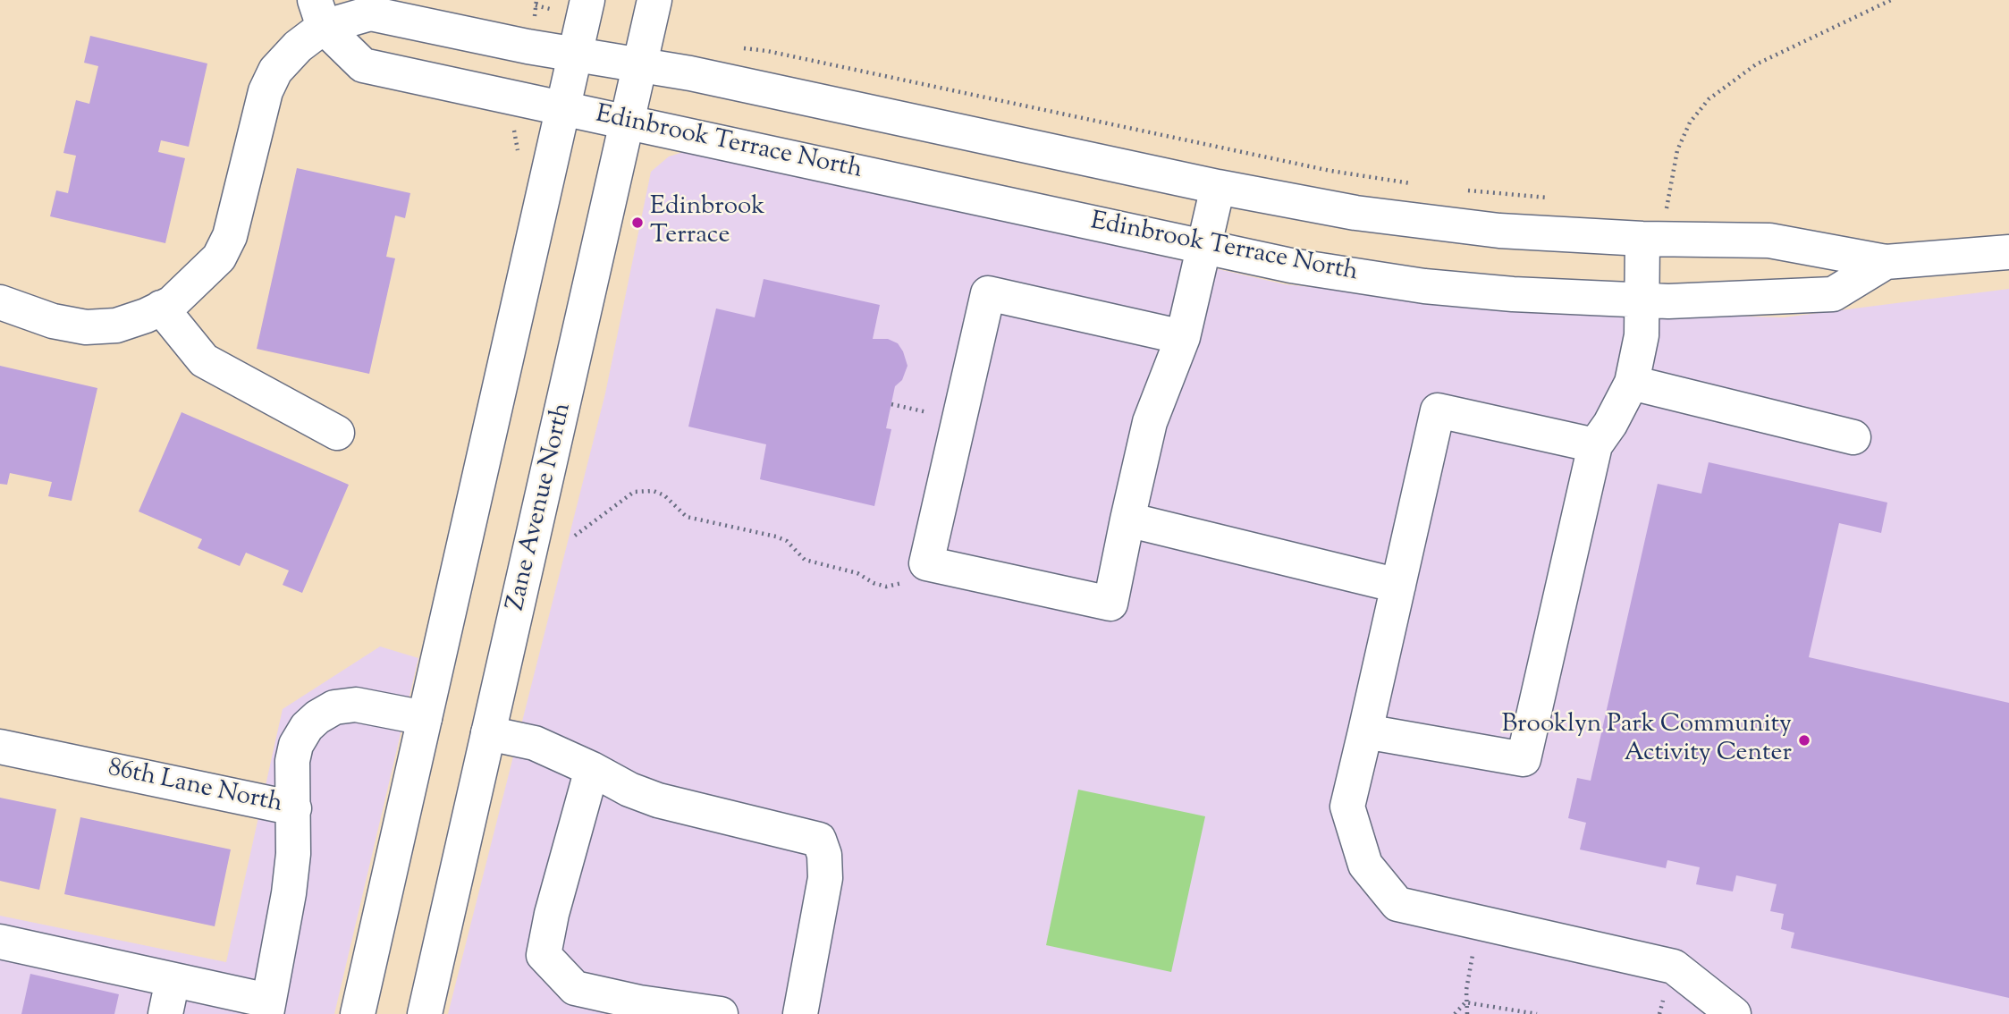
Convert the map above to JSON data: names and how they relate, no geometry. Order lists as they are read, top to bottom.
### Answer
{
  "streets": {
    "street": ["Edinbrook Terrace North", "Zane Avenue North", "86th Lane North"]
  },
  "crossings": [
    ["Edinbrook Terrace North", "Zane Avenue North"]
  ],
  "places": ["Edinbrook Terrace", "Brooklyn Park Community Activity Center"]
}
